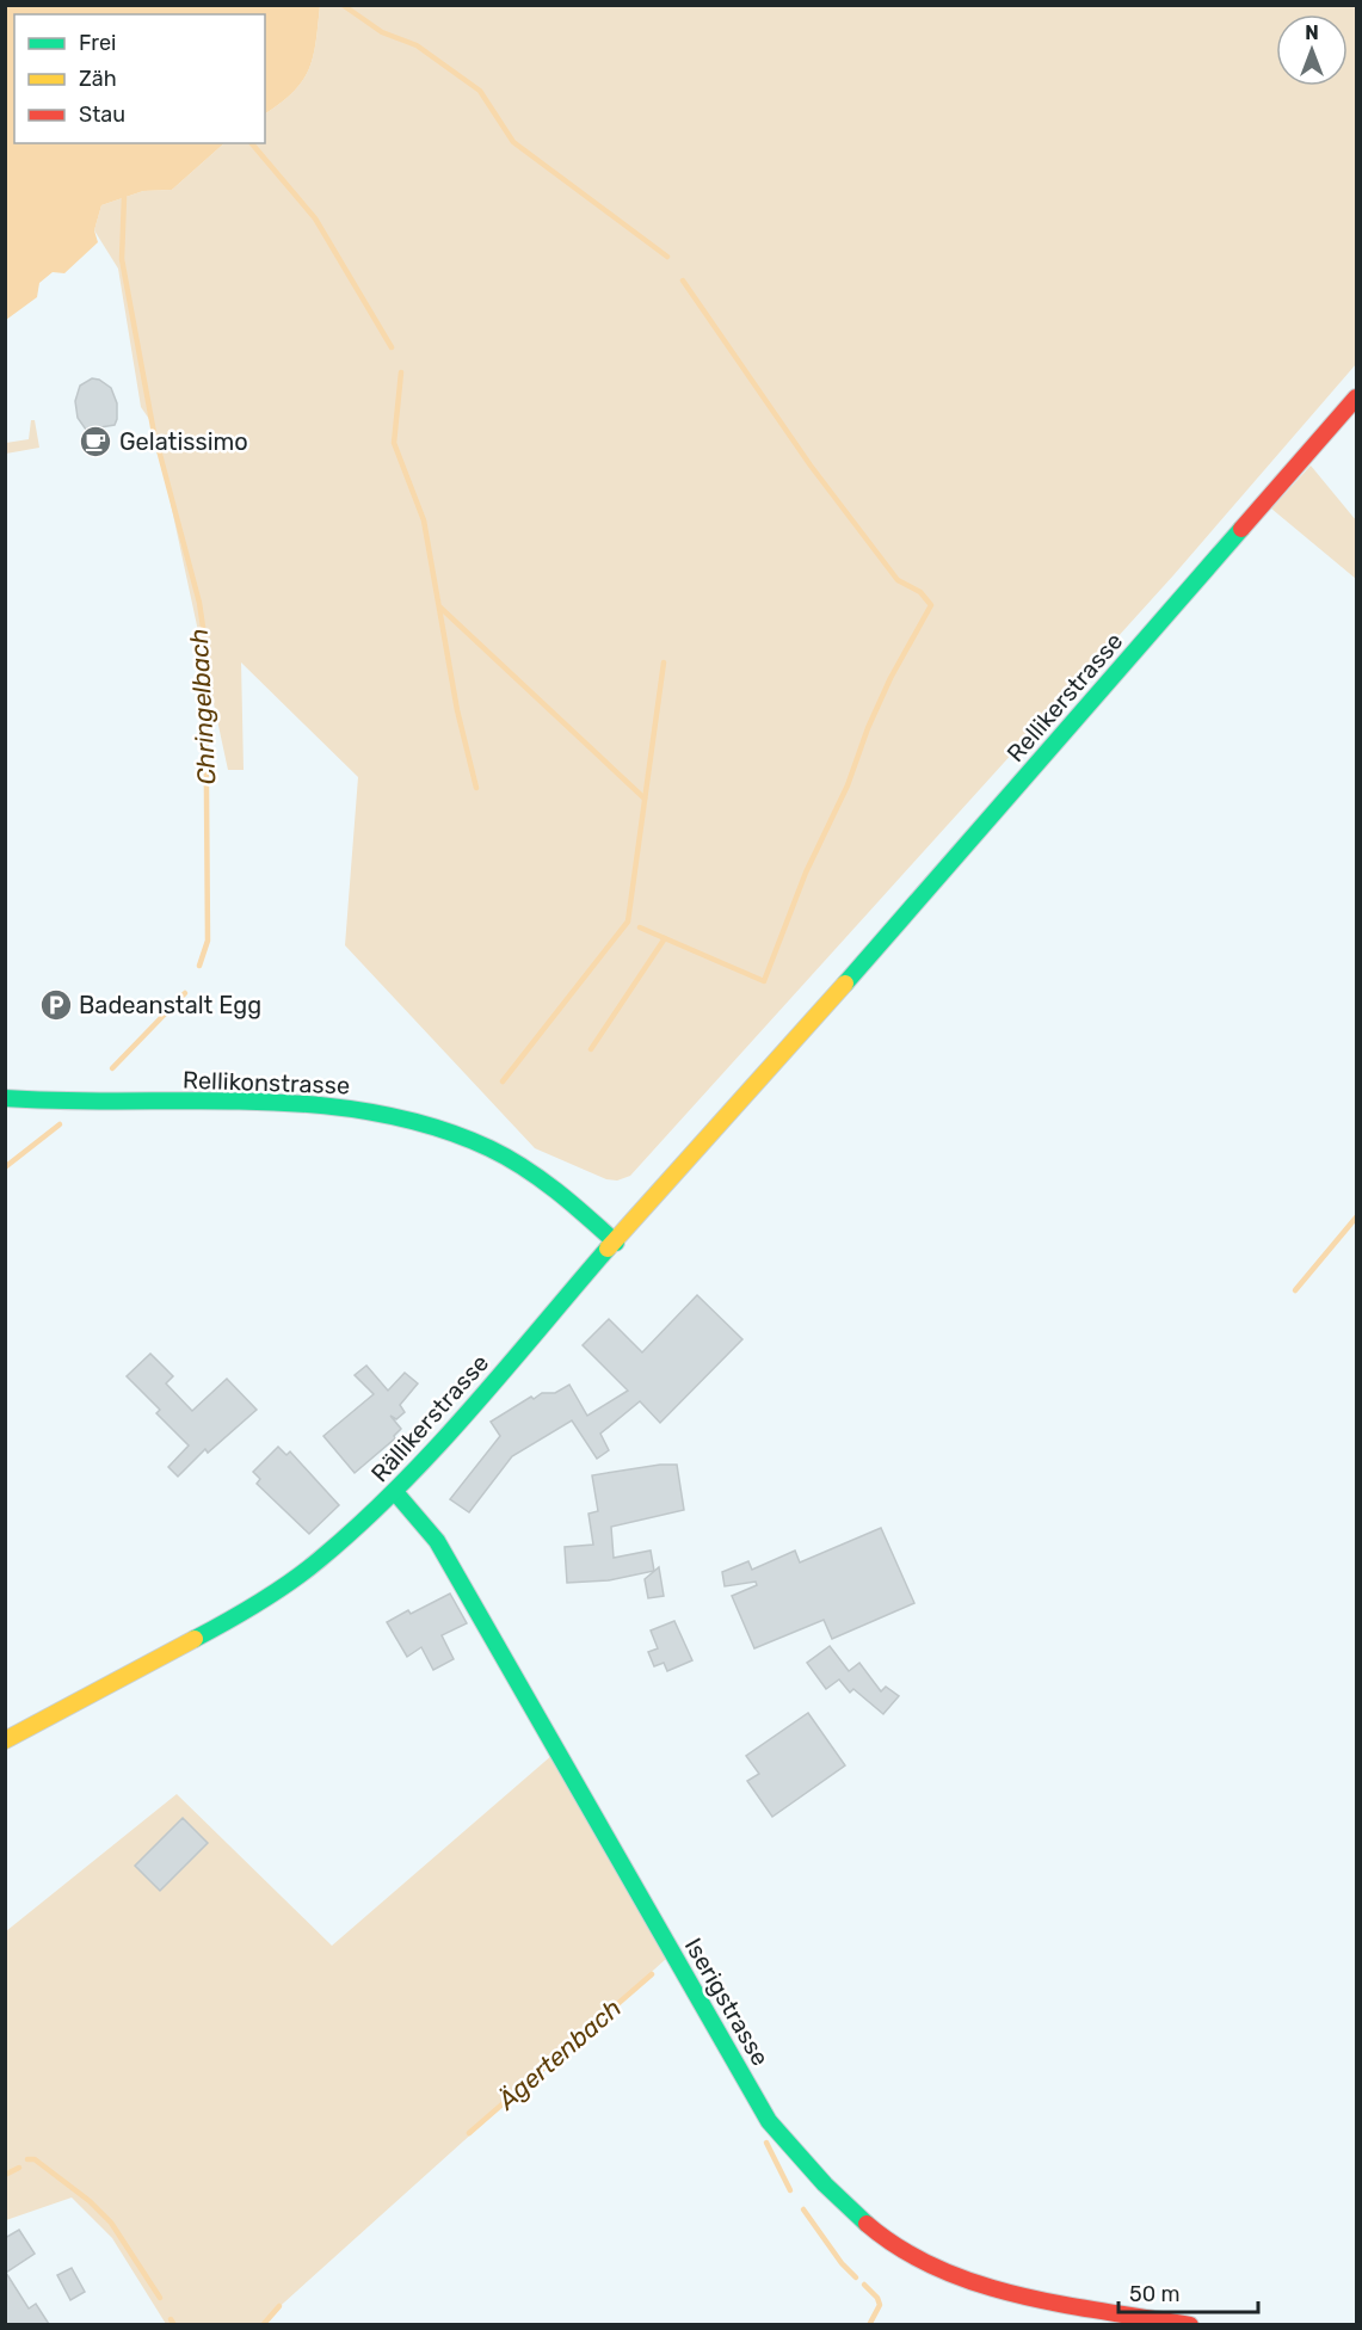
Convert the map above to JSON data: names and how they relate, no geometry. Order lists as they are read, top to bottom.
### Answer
{
  "streets": {
    "main road": [
      "Rellikerstrasse",
      "Rellikonstrasse",
      "Rällikerstrasse",
      "Iserigstrasse"
    ]
  },
  "crossings": [
    ["Rellikerstrasse", "Rällikerstrasse"],
    ["Rellikonstrasse", "Rällikerstrasse"],
    ["Rällikerstrasse", "Iserigstrasse"]
  ],
  "water": ["Chringelbach", "Ägertenbach"],
  "places": {
    "cafe": ["Gelatissimo"],
    "parking": ["Badeanstalt Egg"]
  },
  "legend": ["Frei", "Zäh", "Stau"],
  "scale_bar": "50 m",
  "north": "top"
}
